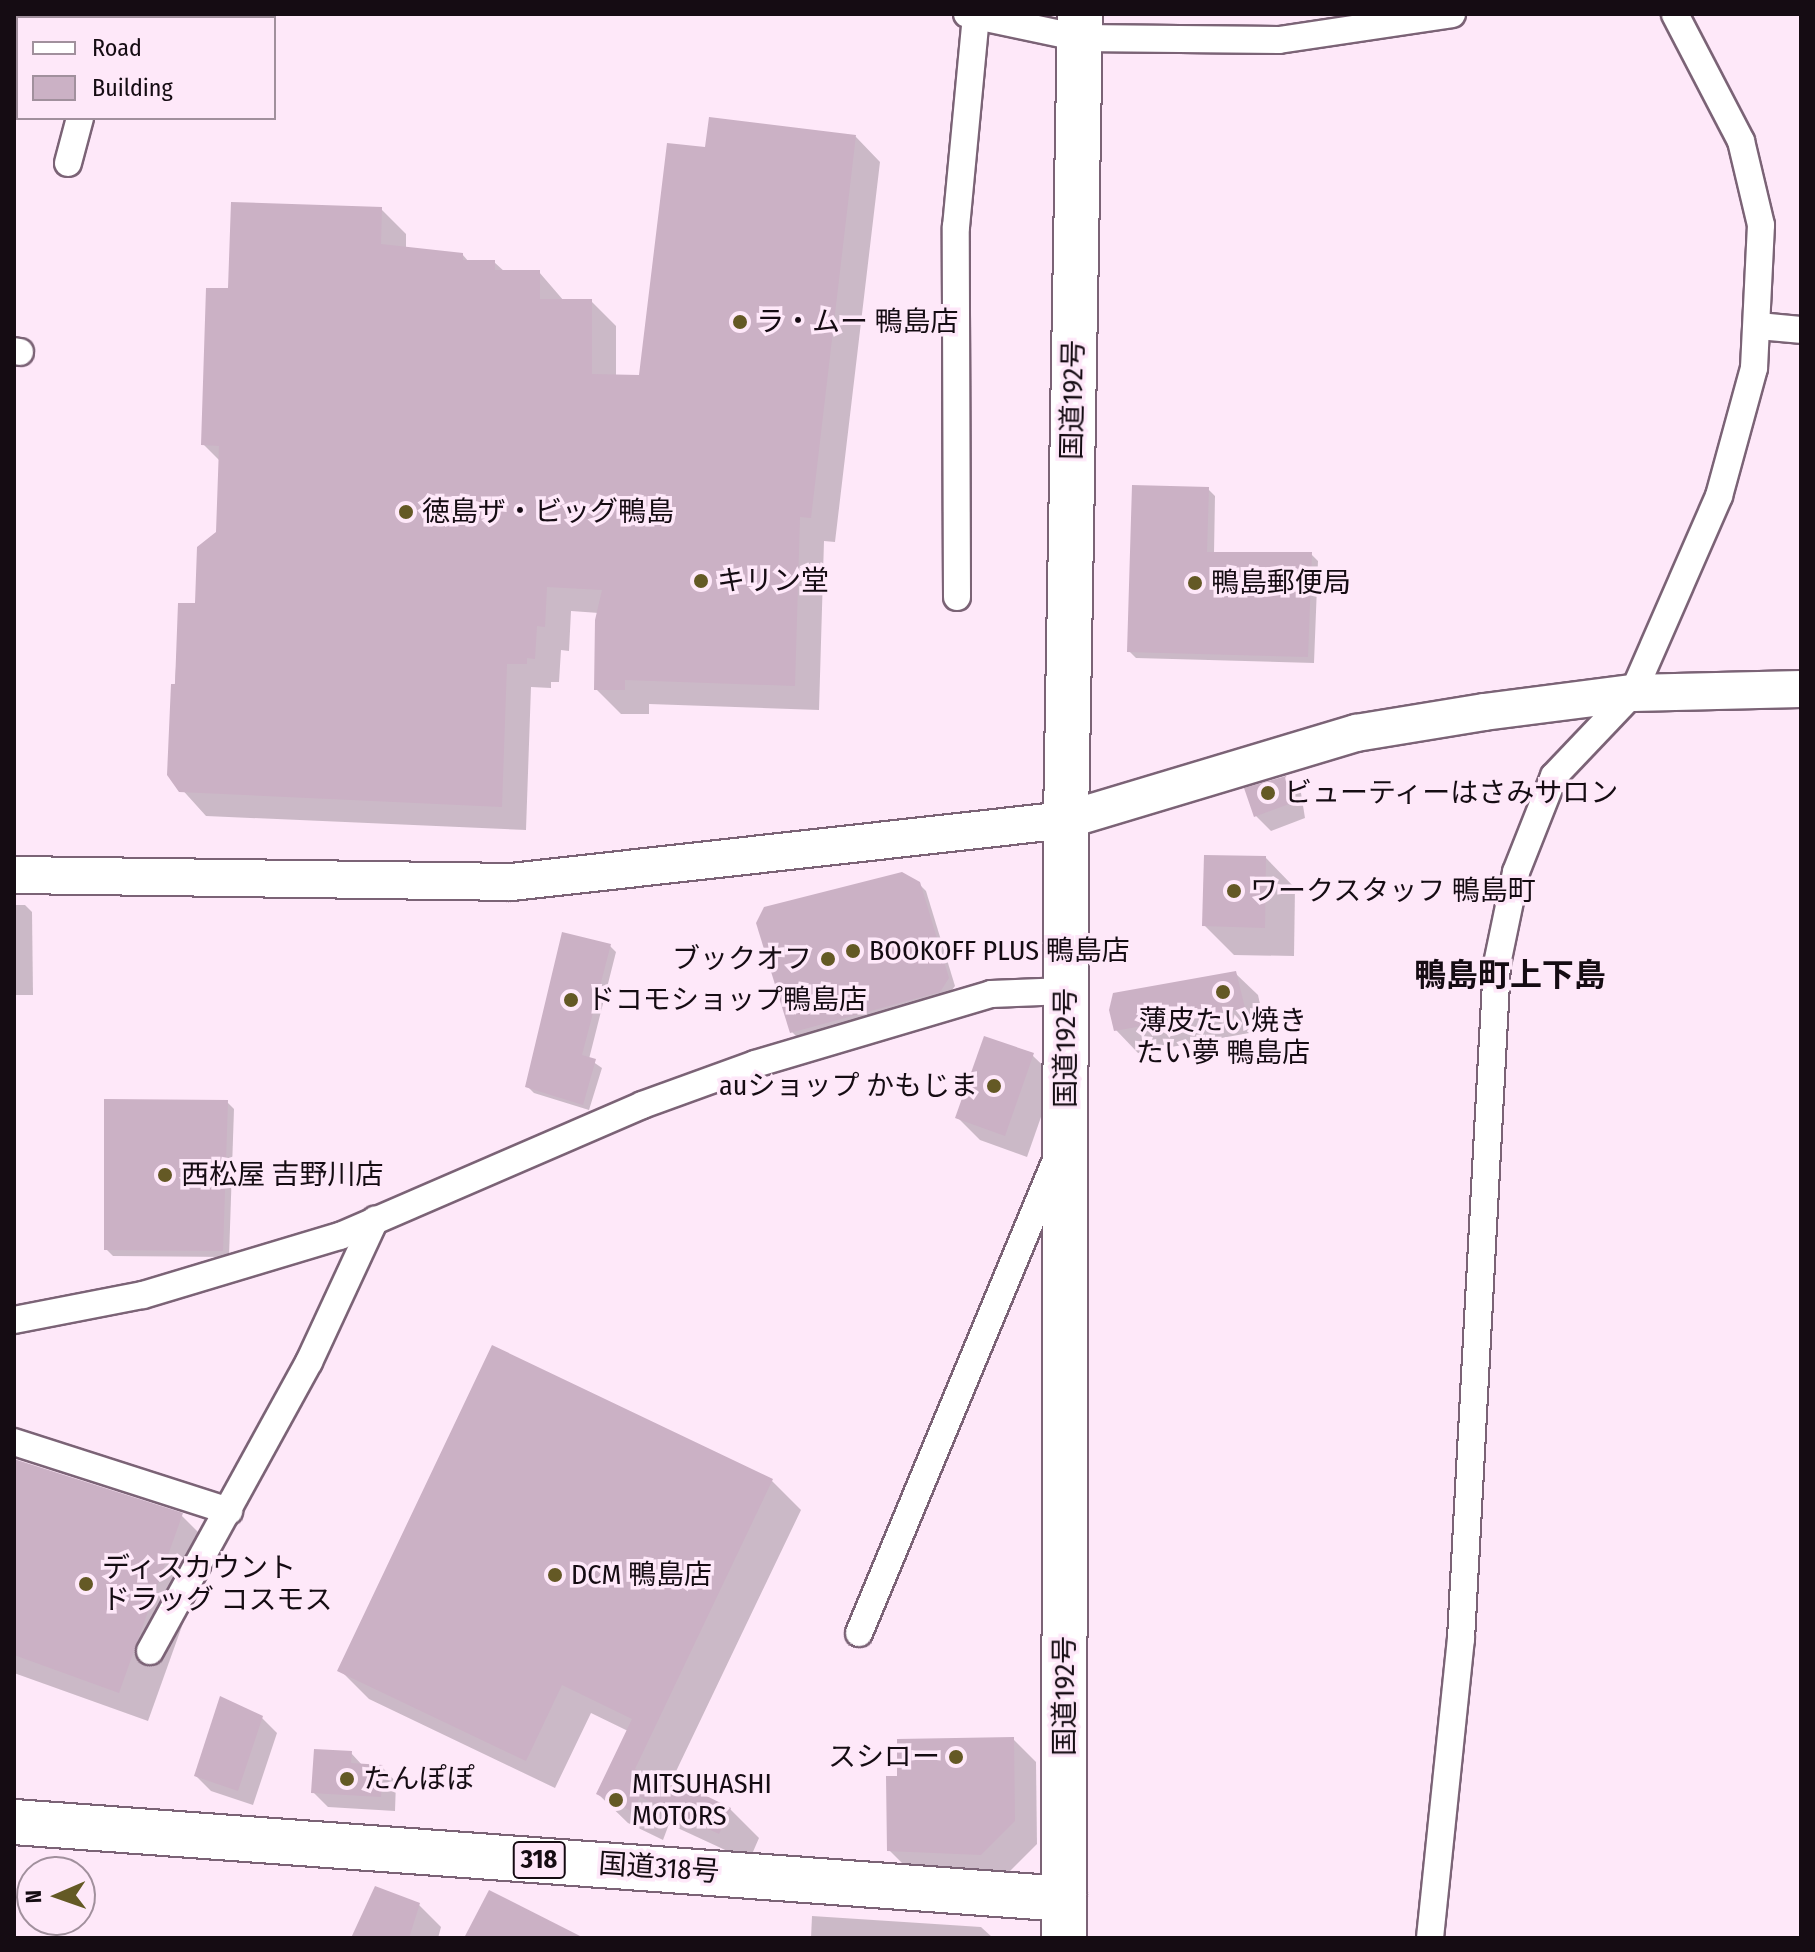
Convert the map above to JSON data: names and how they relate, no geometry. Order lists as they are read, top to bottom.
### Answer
{
  "streets": {
    "highway": ["国道192号", "318", "国道318号"]
  },
  "crossings": [
    ["国道192号", "国道318号"]
  ],
  "districts": ["鴨島町上下島"],
  "places": [
    "ラ・ムー 鴨島店",
    "徳島ザ・ビッグ鴨島",
    "キリン堂",
    "鴨島郵便局",
    "ビューティーはさみサロン",
    "ワークスタッフ 鴨島町",
    "BOOKOFF PLUS 鴨島店",
    "ブックオフ",
    "薄皮たい焼き たい夢 鴨島店",
    "ドコモショップ鴨島店",
    "auショップ かもじま",
    "西松屋 吉野川店",
    "DCM 鴨島店",
    "ディスカウント ドラッグ コスモス",
    "スシロー",
    "たんぽぽ",
    "MITSUHASHI MOTORS"
  ],
  "legend": ["Road", "Building"],
  "north": "left"
}
